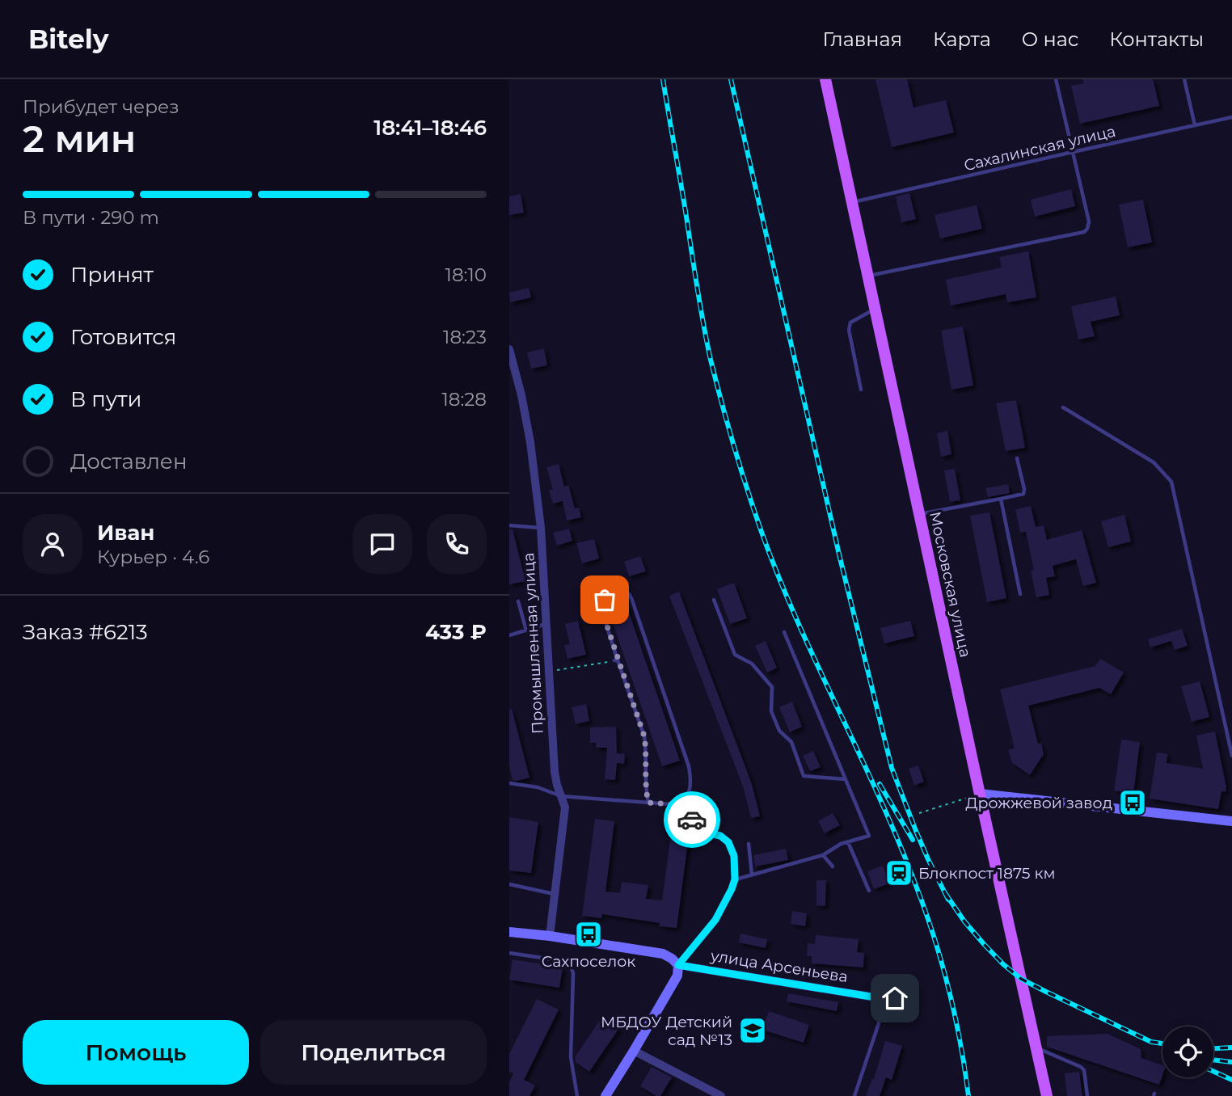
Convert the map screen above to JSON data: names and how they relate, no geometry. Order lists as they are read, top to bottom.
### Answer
{
  "streets": {
    "main road": ["Московская улица"],
    "street": ["Промышленная улица", "улица Арсеньева"],
    "lane": ["Сахалинская улица"]
  },
  "crossings": [
    ["Сахалинская улица", "Московская улица"],
    ["Промышленная улица", "улица Арсеньева"]
  ],
  "places": {
    "bus stop": ["Дрожжевой завод", "Сахпоселок"],
    "station": ["Блокпост 1875 км"],
    "school or university": ["МБДОУ Детский сад №13"]
  },
  "page": {
    "header": "Bitely",
    "nav": [
      "Главная",
      "Карта",
      "О нас",
      "Контакты"
    ],
    "heading": ["2 мин", "Прибудет через", "18:41–18:46"],
    "panel": [
      "Иван",
      "Курьер · 4.6",
      "Заказ #6213",
      "433 ₽"
    ],
    "bar": "В пути · 290 m",
    "list": [
      ["Принят", "18:10"],
      ["Готовится", "18:23"],
      ["В пути", "18:28"],
      "Доставлен"
    ],
    "buttons": ["Помощь", "Поделиться"]
  }
}
